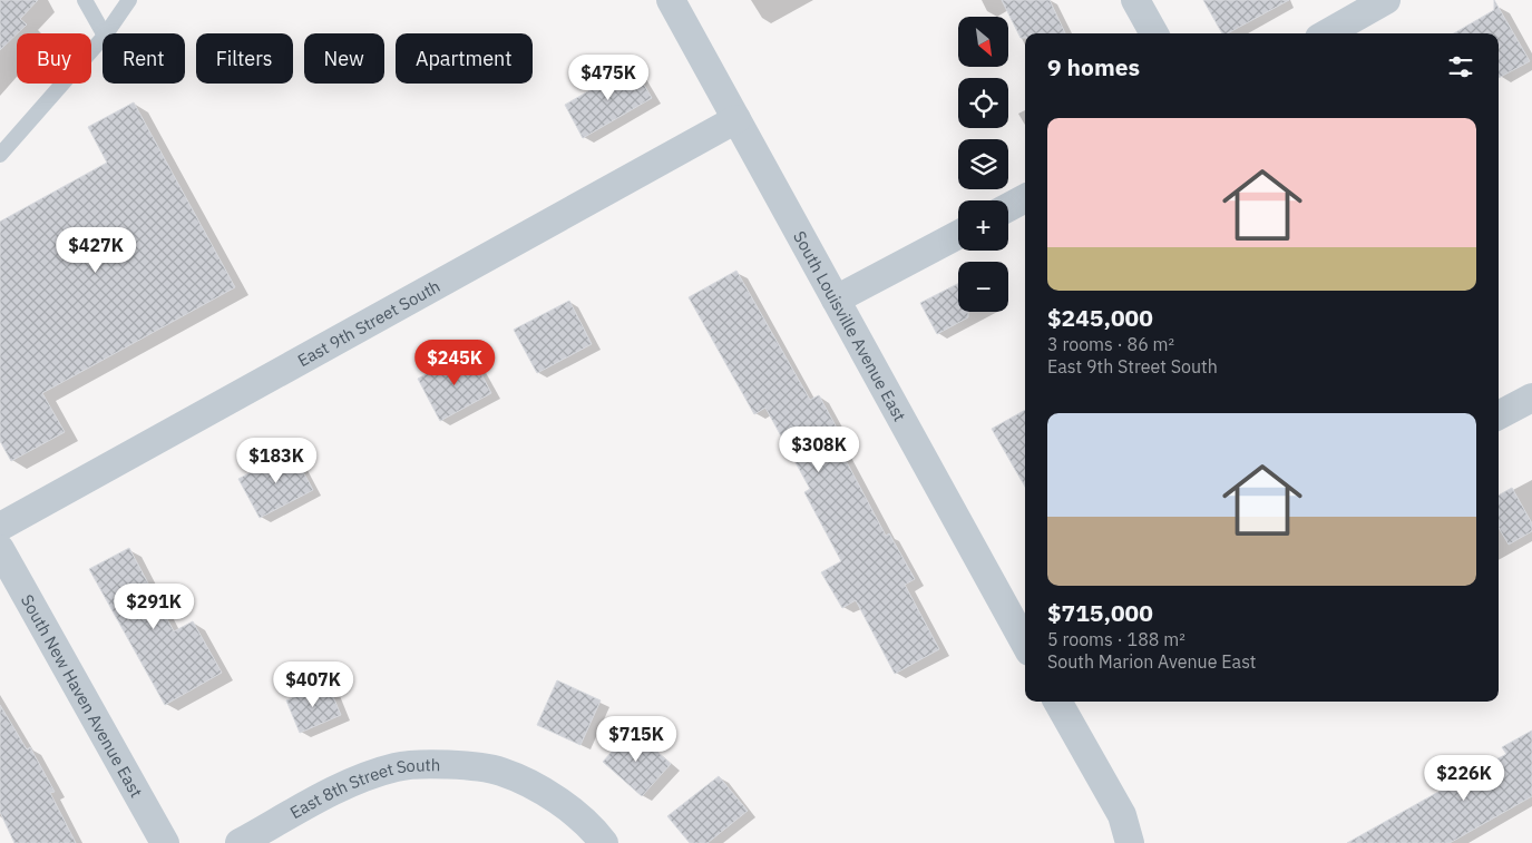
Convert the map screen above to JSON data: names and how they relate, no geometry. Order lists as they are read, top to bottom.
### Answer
{
  "streets": {
    "street": [
      "East 9th Street South",
      "South Louisville Avenue East",
      "South New Haven Avenue East",
      "East 8th Street South"
    ]
  },
  "crossings": [
    ["East 9th Street South", "South Louisville Avenue East"]
  ],
  "north": "bottom right",
  "page": {
    "map_buttons": ["+", "−"],
    "chip": [
      "Buy",
      "Rent",
      "Filters",
      "New",
      "Apartment"
    ],
    "heading": "9 homes",
    "price": [
      "$475K",
      "$427K",
      "$245K",
      "$308K",
      "$183K",
      "$291K",
      "$407K",
      "$715K",
      "$226K"
    ],
    "list": [
      {
        "name": "$245,000",
        "note": "3 rooms · 86 m² · East 9th Street South"
      },
      {
        "name": "$715,000",
        "note": "5 rooms · 188 m² · South Marion Avenue East"
      }
    ]
  }
}
